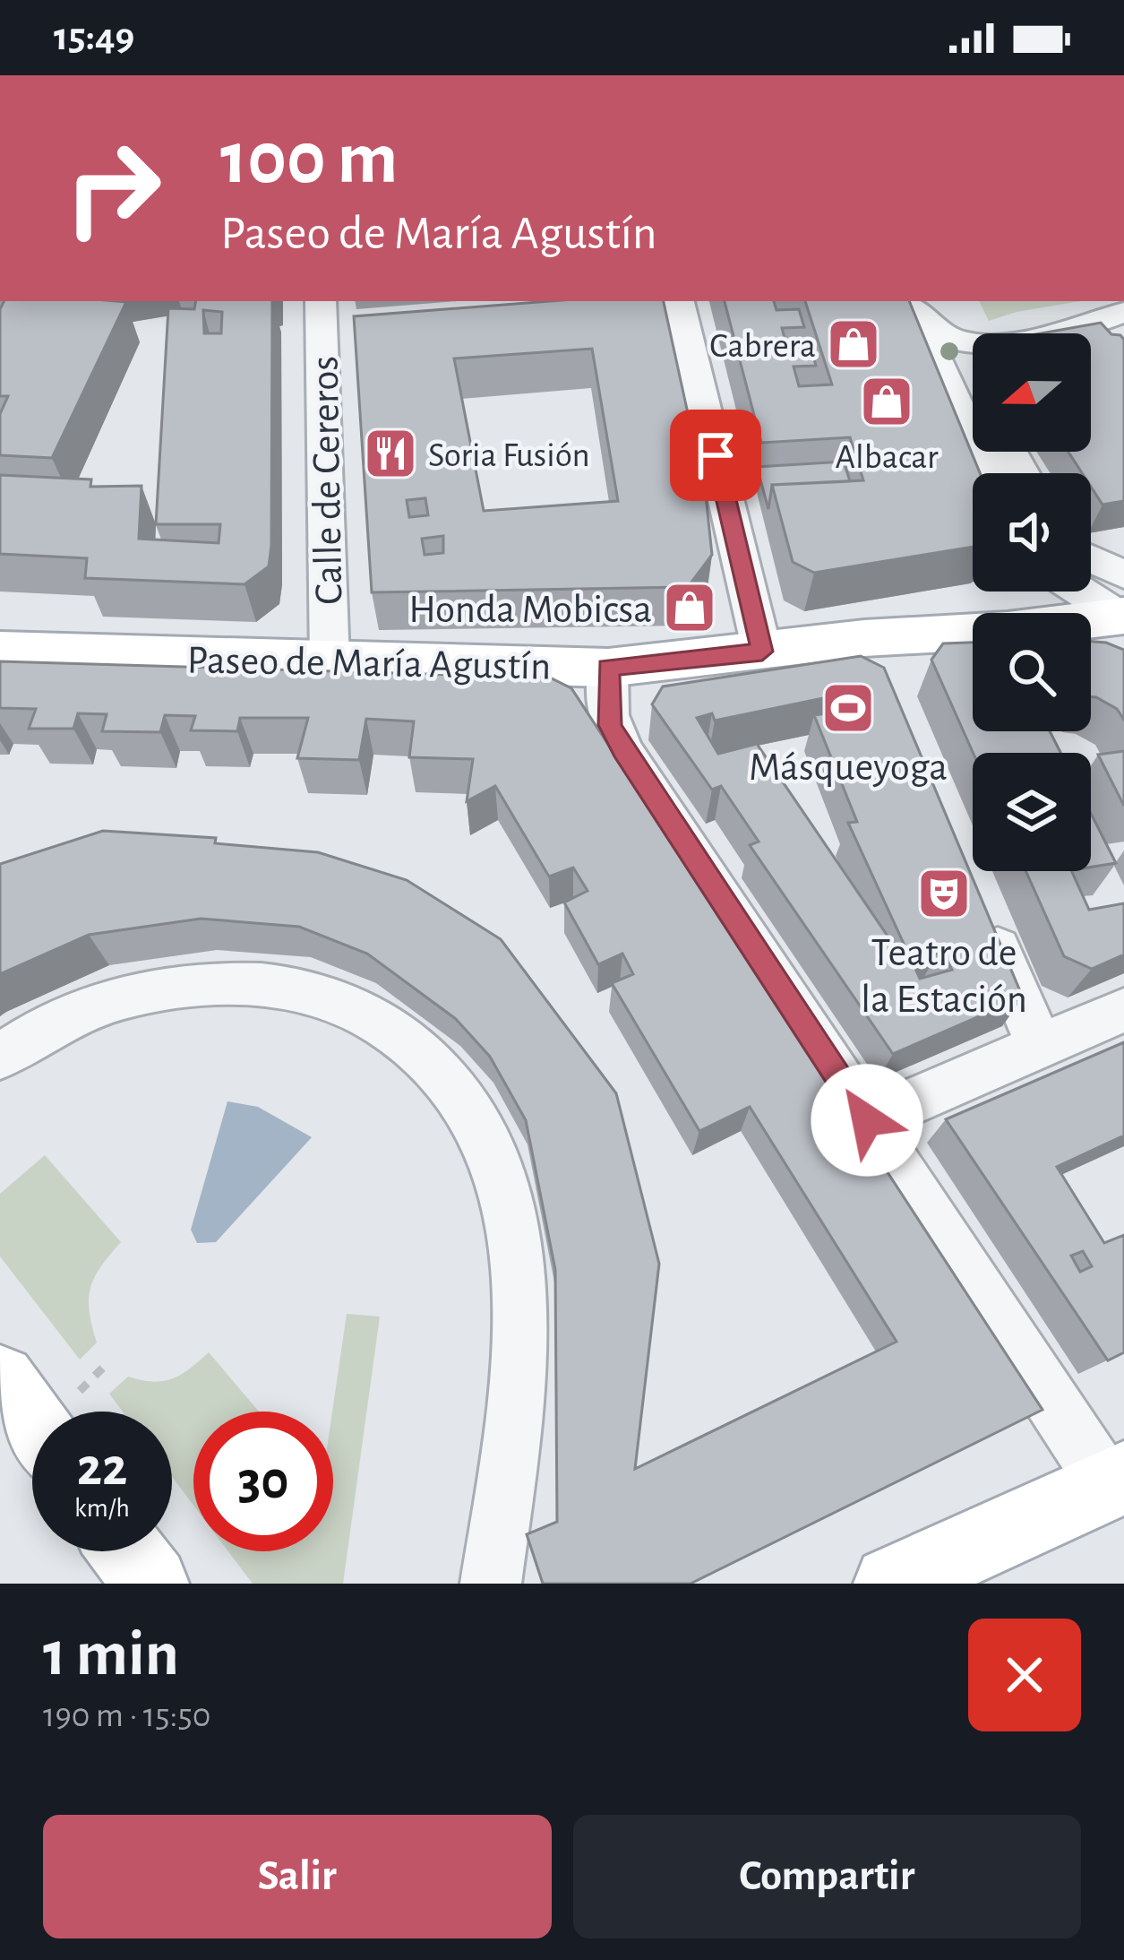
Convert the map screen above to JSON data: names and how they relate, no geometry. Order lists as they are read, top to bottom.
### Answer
{
  "streets": {
    "main road": ["Paseo de María Agustín"],
    "street": ["Calle de Cereros"]
  },
  "crossings": [
    ["Calle de Cereros", "Paseo de María Agustín"]
  ],
  "places": {
    "shop": ["Cabrera", "Albacar", "Honda Mobicsa"],
    "restaurant": ["Soria Fusión"],
    "sports": ["Másqueyoga"],
    "theatre": ["Teatro de la Estación"]
  },
  "north": "left",
  "page": {
    "status": "15:49",
    "turn": ["100 m", "Paseo de María Agustín"],
    "speed": "22 km/h",
    "limit": "30",
    "heading": ["1 min", "190 m · 15:50"],
    "buttons": ["Salir", "Compartir"]
  }
}
